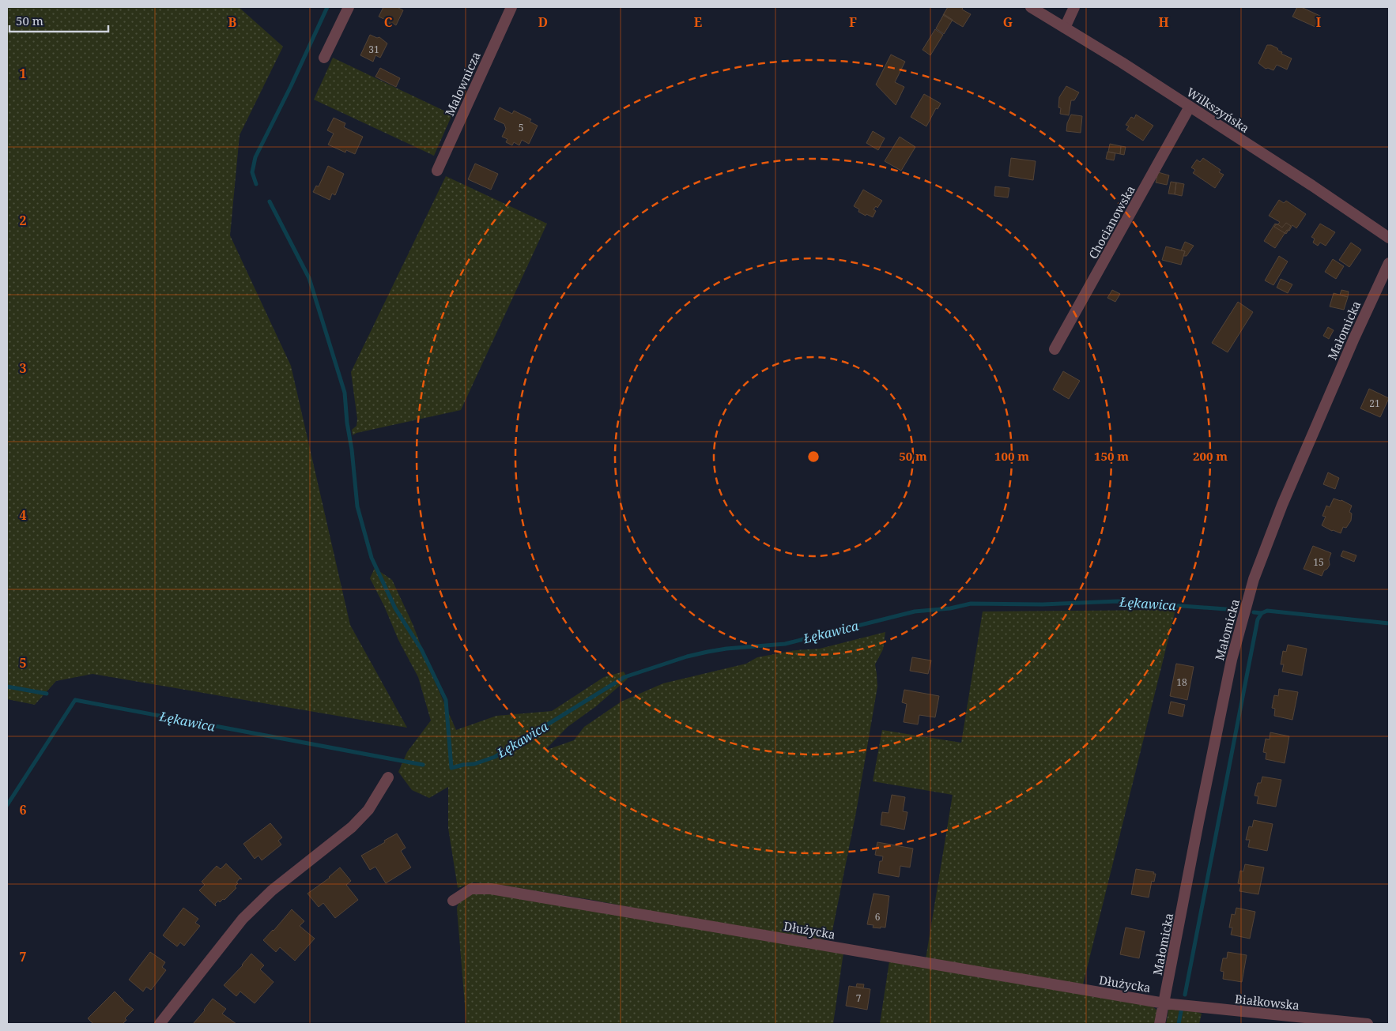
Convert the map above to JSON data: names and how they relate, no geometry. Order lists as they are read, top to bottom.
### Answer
{
  "streets": {
    "street": [
      "Malownicza",
      "Wilkszyńska",
      "Chocianowska",
      "Małomicka",
      "Dłużycka",
      "Białkowska"
    ]
  },
  "crossings": [
    ["Wilkszyńska", "Chocianowska"],
    ["Małomicka", "Dłużycka"],
    ["Małomicka", "Białkowska"],
    ["Dłużycka", "Białkowska"]
  ],
  "water": ["Łękawica"],
  "house_numbers": [
    "31",
    "5",
    "21",
    "15",
    "18",
    "6",
    "7"
  ],
  "scale_bar": "50 m",
  "grid": {
    "columns": [
      "B",
      "C",
      "D",
      "E",
      "F",
      "G",
      "H",
      "I"
    ],
    "rows": [
      "1",
      "2",
      "3",
      "4",
      "5",
      "6",
      "7"
    ]
  },
  "rings": [
    "50 m",
    "100 m",
    "150 m",
    "200 m"
  ]
}
